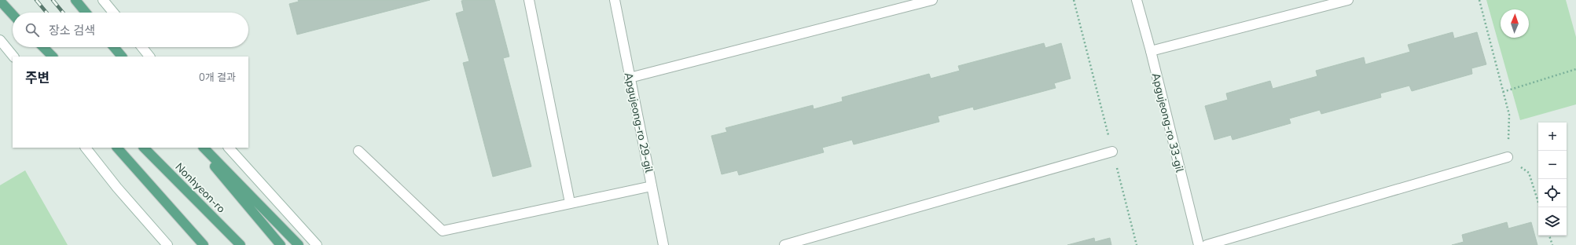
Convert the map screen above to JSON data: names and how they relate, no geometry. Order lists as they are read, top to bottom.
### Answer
{
  "streets": {
    "main road": ["Nonhyeon-ro"],
    "street": ["Apgujeong-ro 29-gil", "Apgujeong-ro 33-gil"]
  },
  "north": "top",
  "page": {
    "search": "장소 검색",
    "heading": ["주변", "0개 결과"],
    "map_buttons": ["+", "−"]
  }
}
